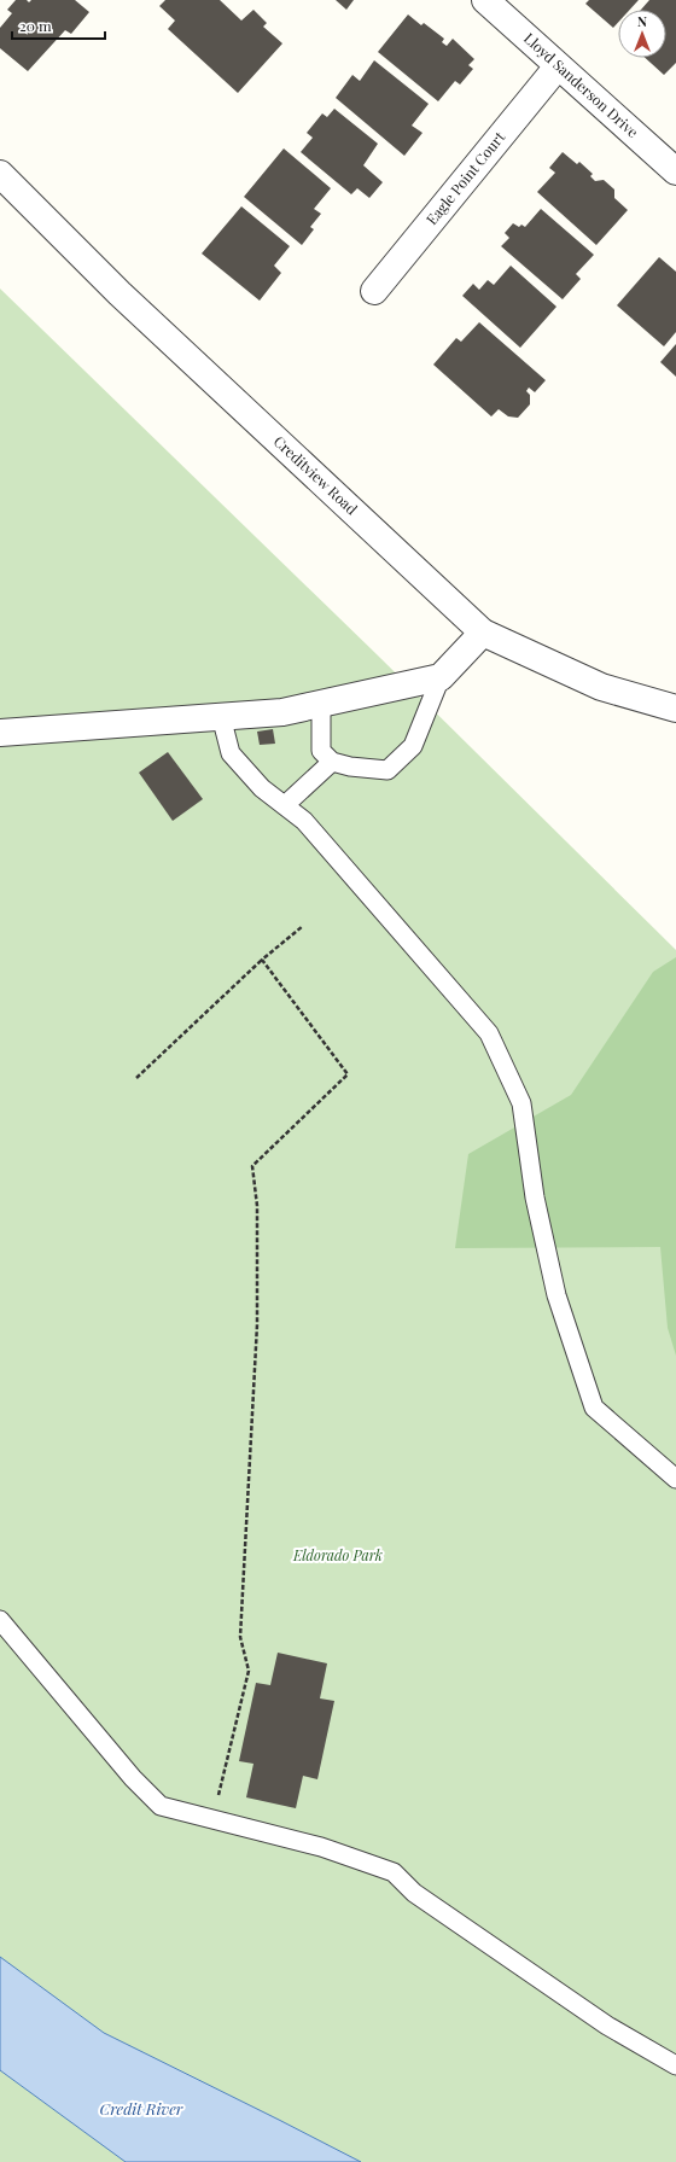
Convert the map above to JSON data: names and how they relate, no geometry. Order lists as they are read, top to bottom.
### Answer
{
  "streets": {
    "street": ["Lloyd Sanderson Drive", "Eagle Point Court", "Creditview Road"]
  },
  "crossings": [
    ["Lloyd Sanderson Drive", "Eagle Point Court"]
  ],
  "water": ["Credit River"],
  "parks": ["Eldorado Park"],
  "scale_bar": "20 m",
  "north": "top"
}
